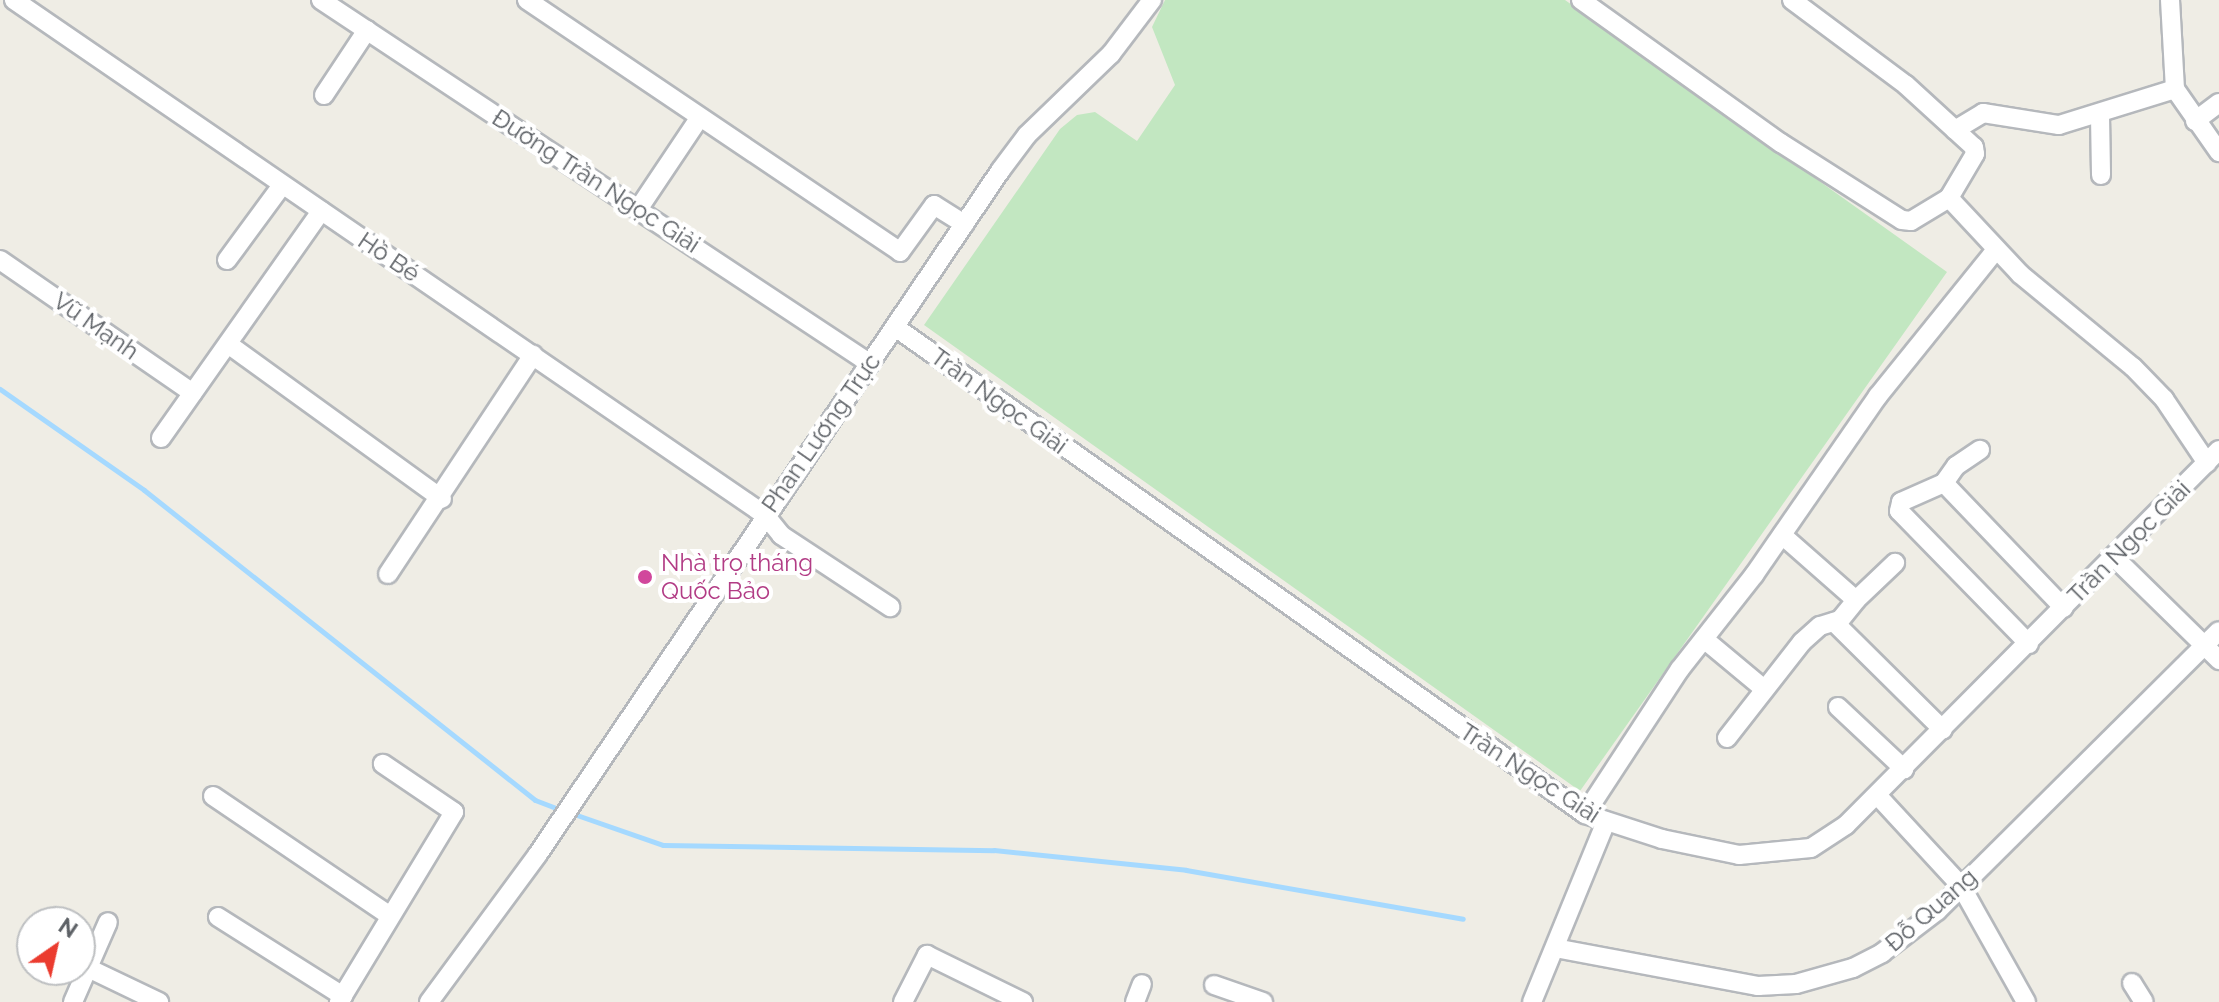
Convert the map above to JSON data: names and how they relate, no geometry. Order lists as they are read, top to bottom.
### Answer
{
  "streets": {
    "street": [
      "Đường Trần Ngọc Giải",
      "Hồ Bé",
      "Vũ Mạnh",
      "Trần Ngọc Giải",
      "Phan Lương Trực",
      "Đỗ Quang"
    ]
  },
  "crossings": [
    ["Đường Trần Ngọc Giải", "Phan Lương Trực"],
    ["Hồ Bé", "Phan Lương Trực"],
    ["Trần Ngọc Giải", "Phan Lương Trực"]
  ],
  "places": ["Nhà trọ tháng Quốc Bảo"],
  "north": "top right"
}
